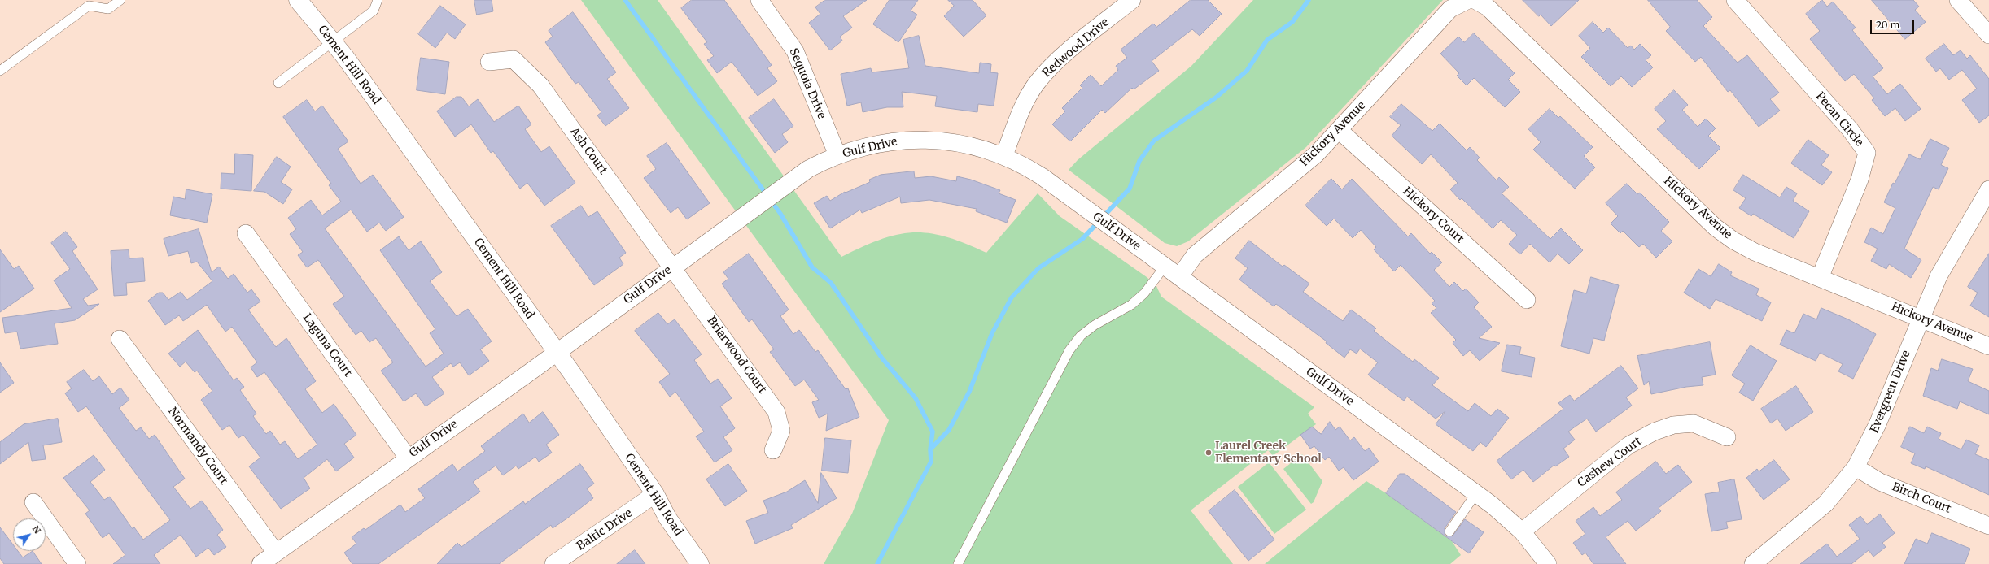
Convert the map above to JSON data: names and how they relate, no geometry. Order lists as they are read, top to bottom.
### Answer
{
  "streets": {
    "street": [
      "Redwood Drive",
      "Cement Hill Road",
      "Sequoia Drive",
      "Pecan Circle",
      "Hickory Avenue",
      "Gulf Drive",
      "Ash Court",
      "Hickory Court",
      "Laguna Court",
      "Briarwood Court",
      "Evergreen Drive",
      "Normandy Court",
      "Cashew Court",
      "Birch Court",
      "Baltic Drive"
    ]
  },
  "crossings": [
    ["Redwood Drive", "Gulf Drive"],
    ["Cement Hill Road", "Gulf Drive"],
    ["Cement Hill Road", "Baltic Drive"],
    ["Sequoia Drive", "Gulf Drive"],
    ["Pecan Circle", "Hickory Avenue"],
    ["Hickory Avenue", "Gulf Drive"],
    ["Hickory Avenue", "Hickory Court"],
    ["Hickory Avenue", "Evergreen Drive"],
    ["Gulf Drive", "Ash Court"],
    ["Gulf Drive", "Laguna Court"],
    ["Gulf Drive", "Briarwood Court"],
    ["Gulf Drive", "Normandy Court"],
    ["Gulf Drive", "Cashew Court"],
    ["Ash Court", "Briarwood Court"],
    ["Evergreen Drive", "Birch Court"]
  ],
  "places": ["Laurel Creek Elementary School"],
  "scale_bar": "20 m",
  "north": "top right"
}
